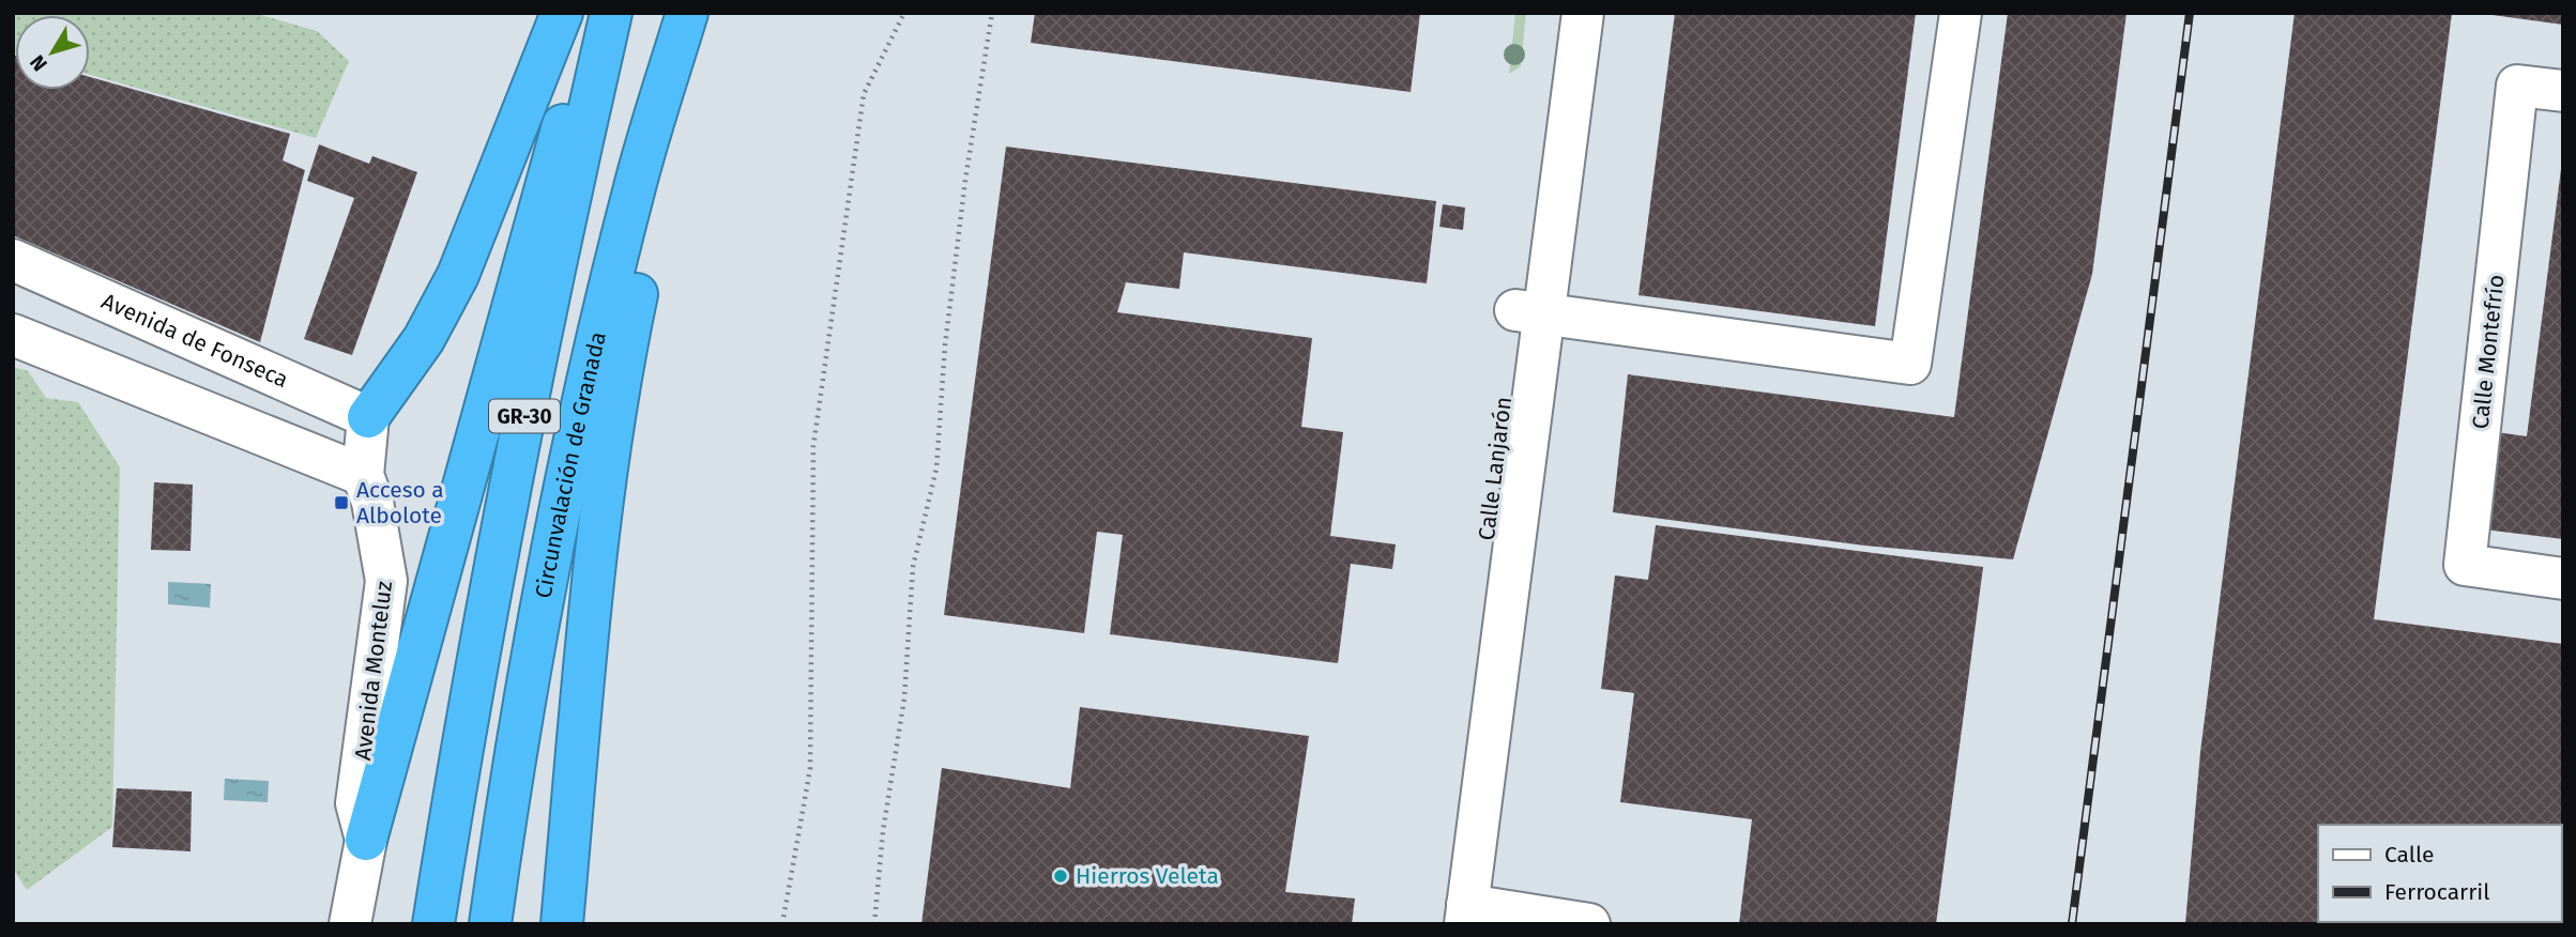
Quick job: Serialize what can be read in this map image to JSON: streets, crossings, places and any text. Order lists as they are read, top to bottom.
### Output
{
  "streets": {
    "highway": ["GR-30", "Circunvalación de Granada"],
    "street": [
      "Avenida de Fonseca",
      "Calle Montefrío",
      "Calle Lanjarón",
      "Avenida Monteluz"
    ]
  },
  "crossings": [
    ["Avenida de Fonseca", "Avenida Monteluz"]
  ],
  "places": {
    "transit": ["Acceso a Albolote"],
    "other": ["Hierros Veleta"]
  },
  "legend": ["Calle", "Ferrocarril"],
  "north": "bottom left"
}
